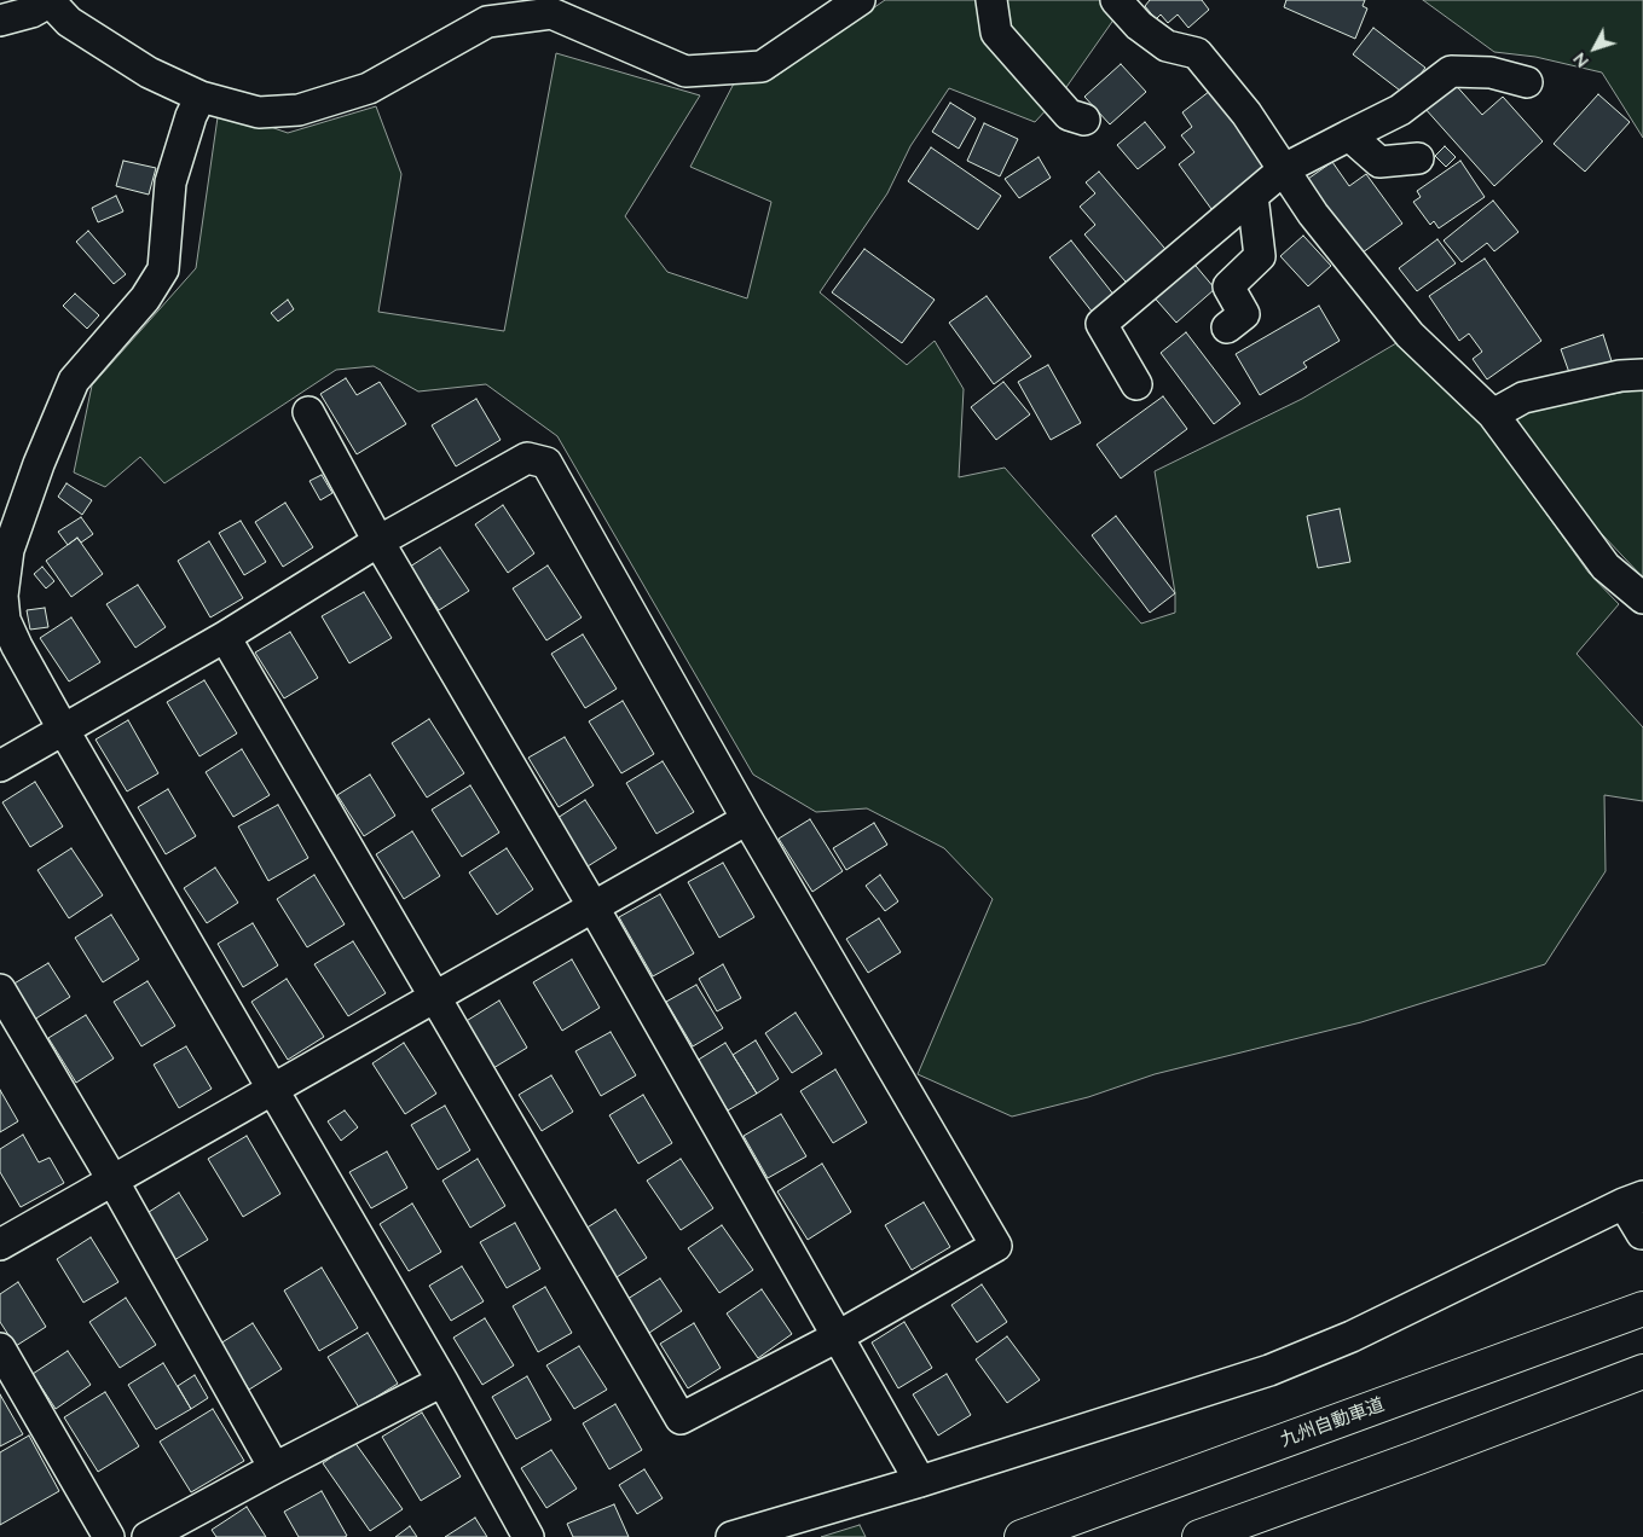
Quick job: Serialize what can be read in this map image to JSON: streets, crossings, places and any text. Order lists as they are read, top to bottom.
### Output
{
  "streets": {
    "highway": ["九州自動車道"]
  },
  "north": "bottom left"
}
